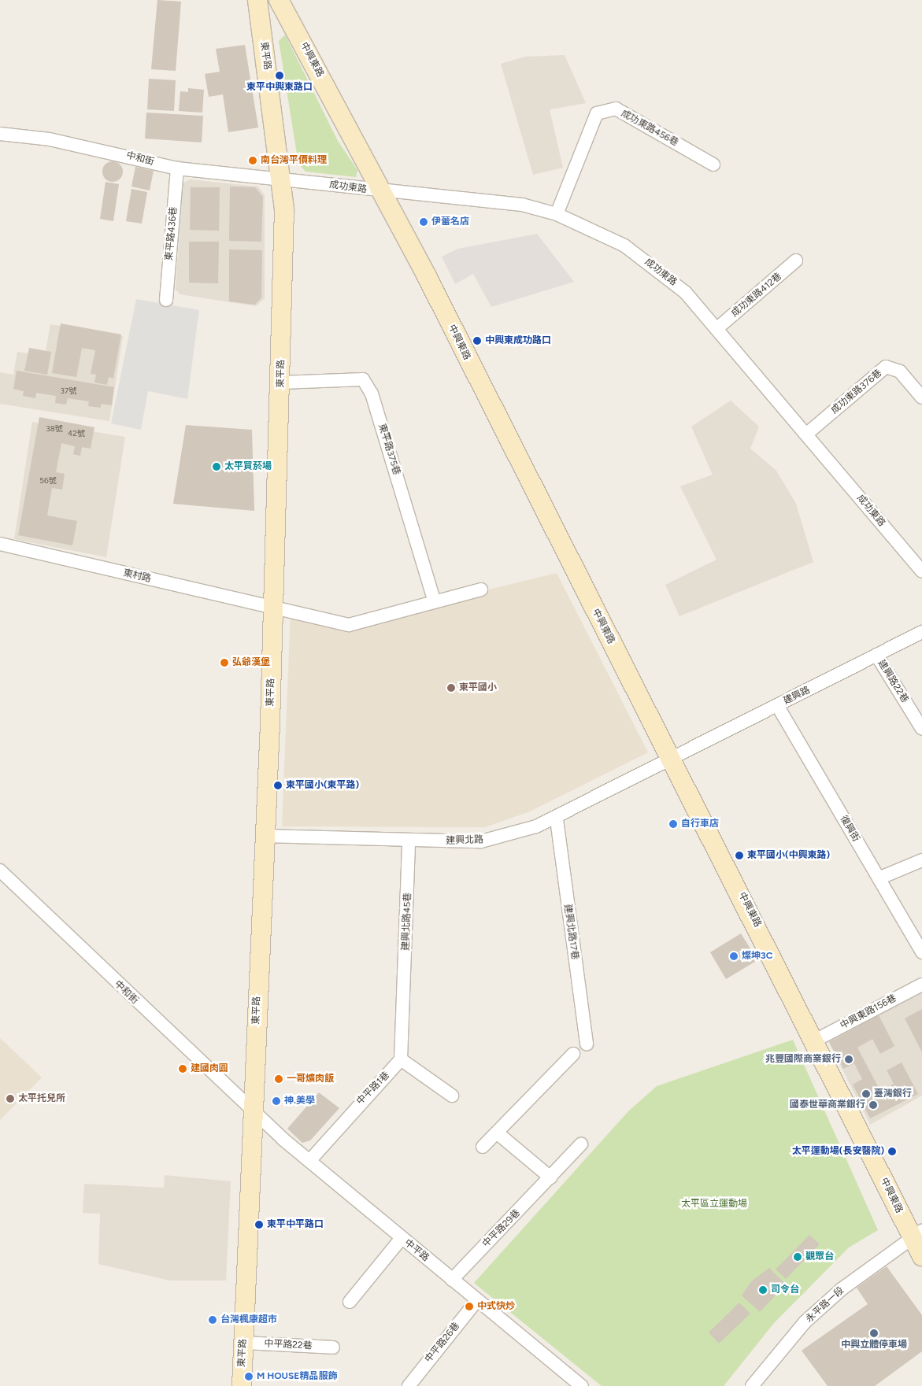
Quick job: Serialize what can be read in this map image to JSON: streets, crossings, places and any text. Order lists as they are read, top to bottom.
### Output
{
  "streets": {
    "main road": ["東平路", "中興東路"],
    "street": [
      "成功東路456巷",
      "中和街",
      "成功東路",
      "東平路436巷",
      "成功東路412巷",
      "成功東路376巷",
      "東平路375巷",
      "東村路",
      "建興路22巷",
      "建興路",
      "復興街",
      "建興北路",
      "建興北路45巷",
      "建興北路17巷",
      "中興東路156巷",
      "中平路1巷",
      "中平路29巷",
      "中平路",
      "永平路一段",
      "中平路26巷",
      "中平路22巷"
    ]
  },
  "crossings": [
    ["東平路", "中和街"],
    ["東平路", "成功東路"],
    ["東平路", "東平路375巷"],
    ["東平路", "東村路"],
    ["東平路", "建興北路"],
    ["東平路", "中平路"],
    ["東平路", "中平路22巷"],
    ["中興東路", "成功東路"],
    ["中興東路", "建興路"],
    ["中興東路", "建興北路"],
    ["中興東路", "中興東路156巷"],
    ["中興東路", "永平路一段"],
    ["成功東路456巷", "成功東路"],
    ["中和街", "成功東路"],
    ["中和街", "東平路436巷"],
    ["中和街", "中平路"],
    ["成功東路", "成功東路412巷"],
    ["成功東路", "成功東路376巷"],
    ["建興路22巷", "建興路"],
    ["建興路", "復興街"],
    ["建興路", "建興北路"],
    ["建興北路", "建興北路45巷"],
    ["建興北路", "建興北路17巷"],
    ["建興北路45巷", "中平路1巷"],
    ["中平路1巷", "中平路"],
    ["中平路29巷", "中平路"],
    ["中平路", "中平路26巷"]
  ],
  "parks": ["太平區立運動場"],
  "places": [
    "東平中興東路口",
    "南台灣平價料理",
    "伊蕾名店",
    "中興東成功路口",
    "太平買菸場",
    "弘爺漢堡",
    "東平國小",
    "東平國小(東平路)",
    "自行車店",
    "東平國小(中興東路)",
    "燦坤3C",
    "兆豐國際商業銀行",
    "建國肉圓",
    "一哥爌肉飯",
    "臺灣銀行",
    "太平托兒所",
    "神.美學",
    "國泰世華商業銀行",
    "太平運動場(長安醫院)",
    "東平中平路口",
    "觀眾台",
    "司令台",
    "中式快炒",
    "台灣楓康超市",
    "中興立體停車場",
    "M HOUSE精品服飾"
  ],
  "house_numbers": [
    "37號",
    "38號",
    "42號",
    "56號"
  ]
}
